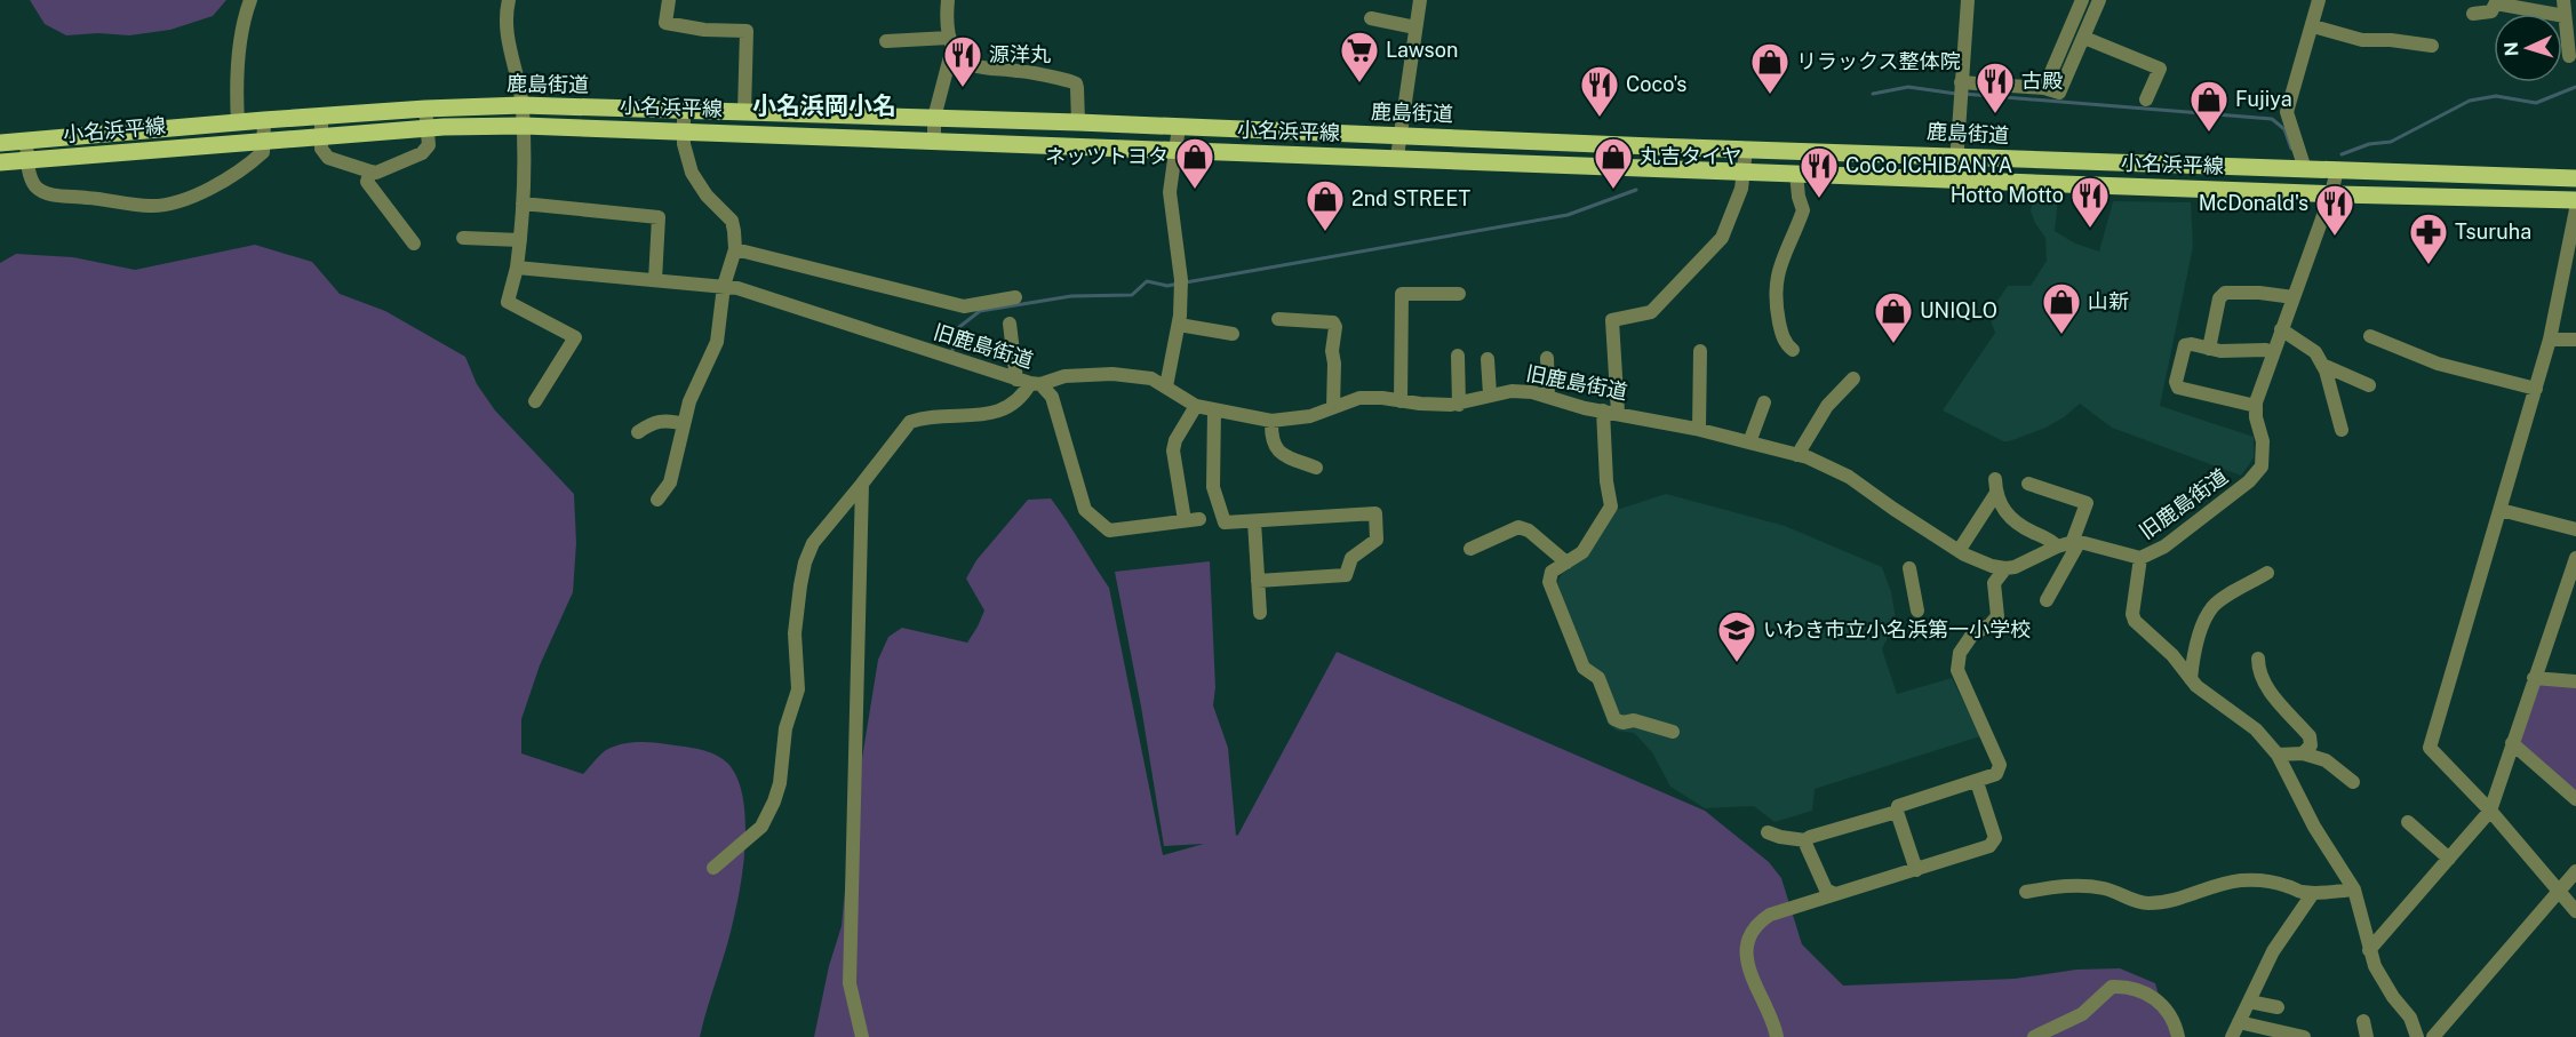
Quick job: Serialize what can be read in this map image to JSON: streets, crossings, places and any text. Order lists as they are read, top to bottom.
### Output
{
  "streets": {
    "main road": ["鹿島街道", "小名浜平線"],
    "street": ["旧鹿島街道"]
  },
  "crossings": [
    ["鹿島街道", "旧鹿島街道"],
    ["小名浜平線", "旧鹿島街道"]
  ],
  "districts": ["小名浜岡小名"],
  "places": {
    "supermarket": ["Lawson"],
    "restaurant": [
      "源洋丸",
      "古殿",
      "Coco's",
      "CoCo ICHIBANYA",
      "Hotto Motto",
      "McDonald's"
    ],
    "shop": [
      "リラックス整体院",
      "Fujiya",
      "ネッツトヨタ",
      "丸吉タイヤ",
      "2nd STREET",
      "山新",
      "UNIQLO"
    ],
    "pharmacy": ["Tsuruha"],
    "school or university": ["いわき市立小名浜第一小学校"]
  },
  "north": "left"
}
